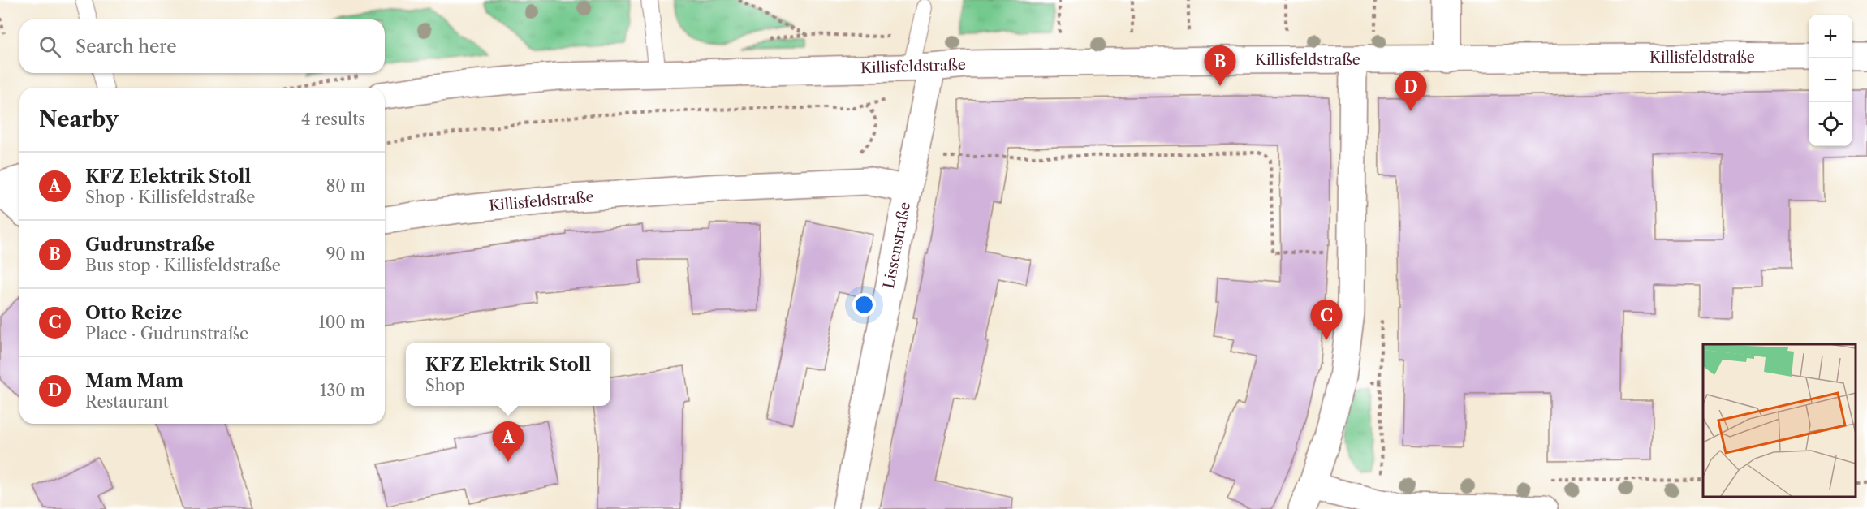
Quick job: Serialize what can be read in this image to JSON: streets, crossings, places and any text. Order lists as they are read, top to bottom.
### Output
{
  "streets": {
    "street": ["Killisfeldstraße", "Lissenstraße"]
  },
  "crossings": [
    ["Killisfeldstraße", "Lissenstraße"]
  ],
  "page": {
    "map_buttons": ["+", "−"],
    "search": "Search here",
    "pins": [
      "B",
      "D",
      "C",
      "A"
    ],
    "heading": ["Nearby", "4 results"],
    "list": [
      {
        "mark": "A",
        "name": "KFZ Elektrik Stoll",
        "note": "Shop · Killisfeldstraße",
        "value": "80 m"
      },
      {
        "mark": "B",
        "name": "Gudrunstraße",
        "note": "Bus stop · Killisfeldstraße",
        "value": "90 m"
      },
      {
        "mark": "C",
        "name": "Otto Reize",
        "note": "Place · Gudrunstraße",
        "value": "100 m"
      },
      {
        "mark": "D",
        "name": "Mam Mam",
        "note": "Restaurant",
        "value": "130 m"
      }
    ],
    "popup": ["KFZ Elektrik Stoll", "Shop"]
  }
}
